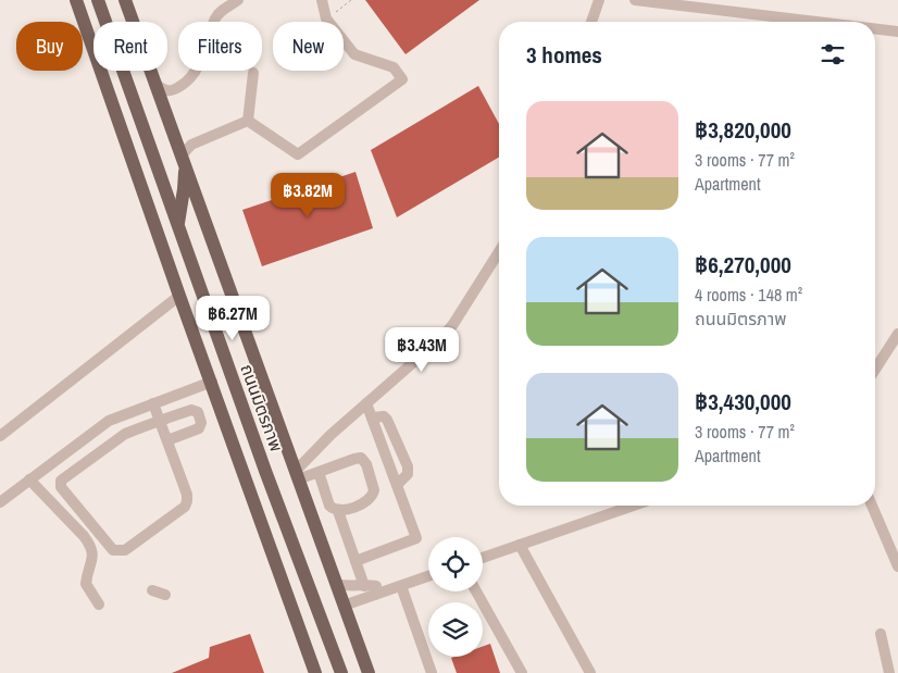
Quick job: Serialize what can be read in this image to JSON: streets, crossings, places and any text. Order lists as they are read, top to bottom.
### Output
{
  "streets": {
    "main road": ["ถนนมิตรภาพ"]
  },
  "page": {
    "chip": [
      "Buy",
      "Rent",
      "Filters",
      "New"
    ],
    "heading": "3 homes",
    "list": [
      {
        "name": "฿3,820,000",
        "note": "3 rooms · 77 m² · Apartment"
      },
      {
        "name": "฿6,270,000",
        "note": "4 rooms · 148 m² · ถนนมิตรภาพ"
      },
      {
        "name": "฿3,430,000",
        "note": "3 rooms · 77 m² · Apartment"
      }
    ],
    "price": ["฿3.82M", "฿6.27M", "฿3.43M"]
  }
}
